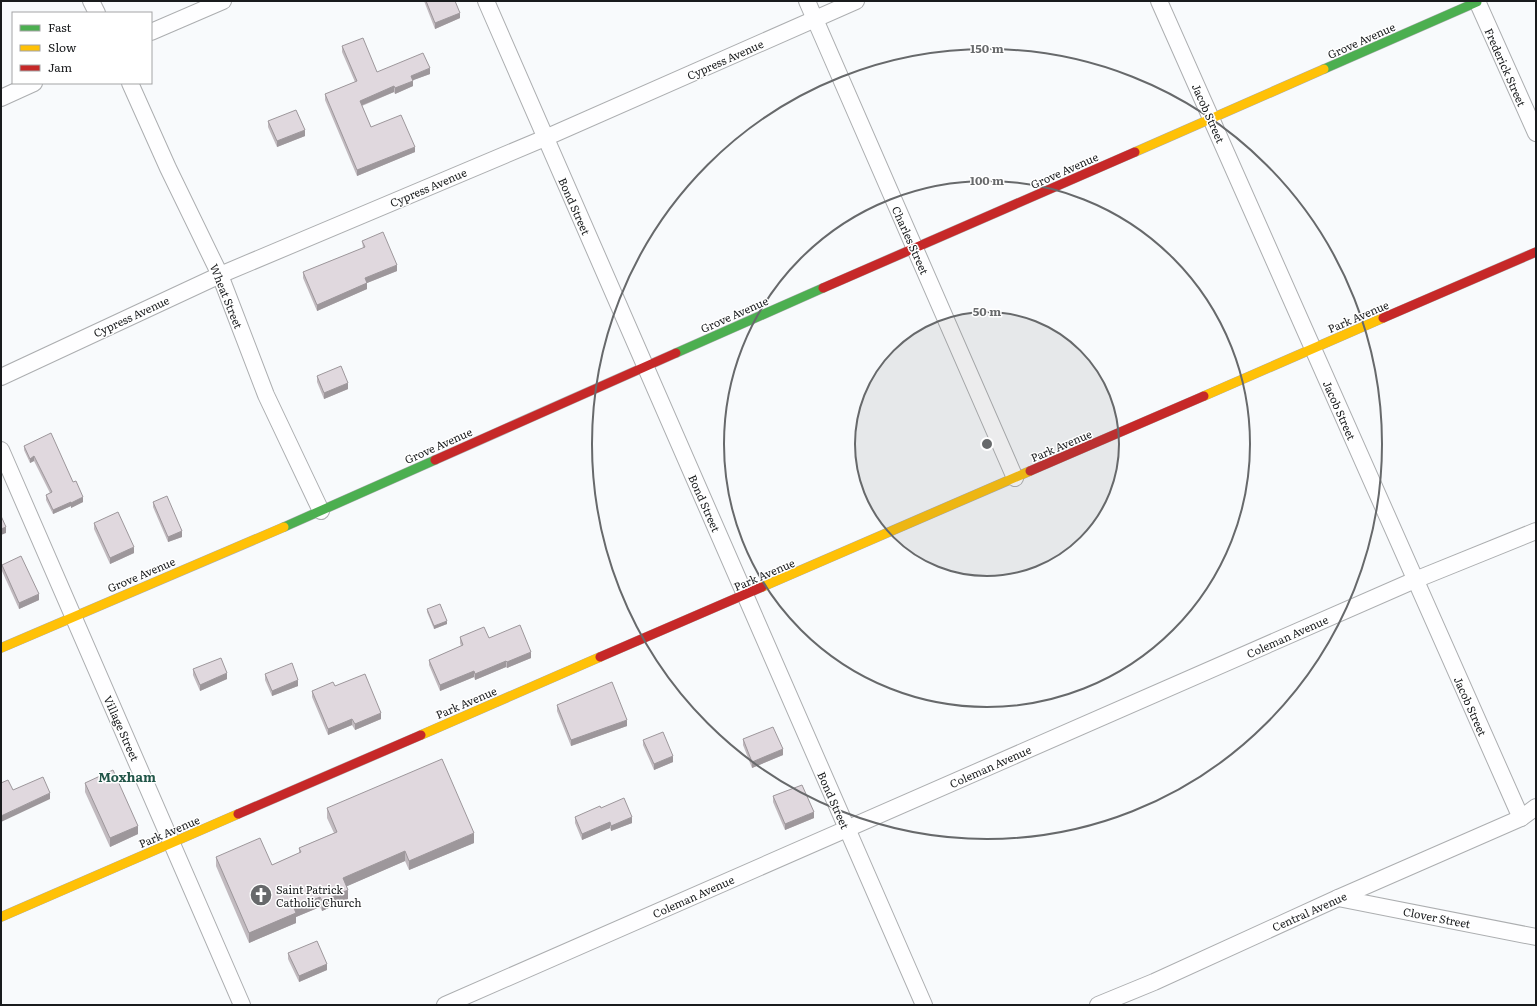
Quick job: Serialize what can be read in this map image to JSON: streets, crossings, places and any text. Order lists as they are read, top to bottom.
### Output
{
  "streets": {
    "street": [
      "Grove Avenue",
      "Cypress Avenue",
      "Frederick Street",
      "Jacob Street",
      "Bond Street",
      "Charles Street",
      "Wheat Street",
      "Park Avenue",
      "Coleman Avenue",
      "Village Street",
      "Central Avenue",
      "Clover Street"
    ]
  },
  "crossings": [
    ["Grove Avenue", "Frederick Street"],
    ["Grove Avenue", "Jacob Street"],
    ["Grove Avenue", "Bond Street"],
    ["Grove Avenue", "Charles Street"],
    ["Grove Avenue", "Wheat Street"],
    ["Grove Avenue", "Village Street"],
    ["Cypress Avenue", "Bond Street"],
    ["Cypress Avenue", "Charles Street"],
    ["Cypress Avenue", "Wheat Street"],
    ["Jacob Street", "Park Avenue"],
    ["Jacob Street", "Coleman Avenue"],
    ["Jacob Street", "Central Avenue"],
    ["Bond Street", "Park Avenue"],
    ["Bond Street", "Coleman Avenue"],
    ["Charles Street", "Park Avenue"],
    ["Park Avenue", "Village Street"],
    ["Central Avenue", "Clover Street"]
  ],
  "districts": ["Moxham"],
  "places": {
    "church": ["Saint Patrick Catholic Church"]
  },
  "legend": ["Fast", "Slow", "Jam"],
  "rings": ["150 m", "100 m", "50 m"]
}
